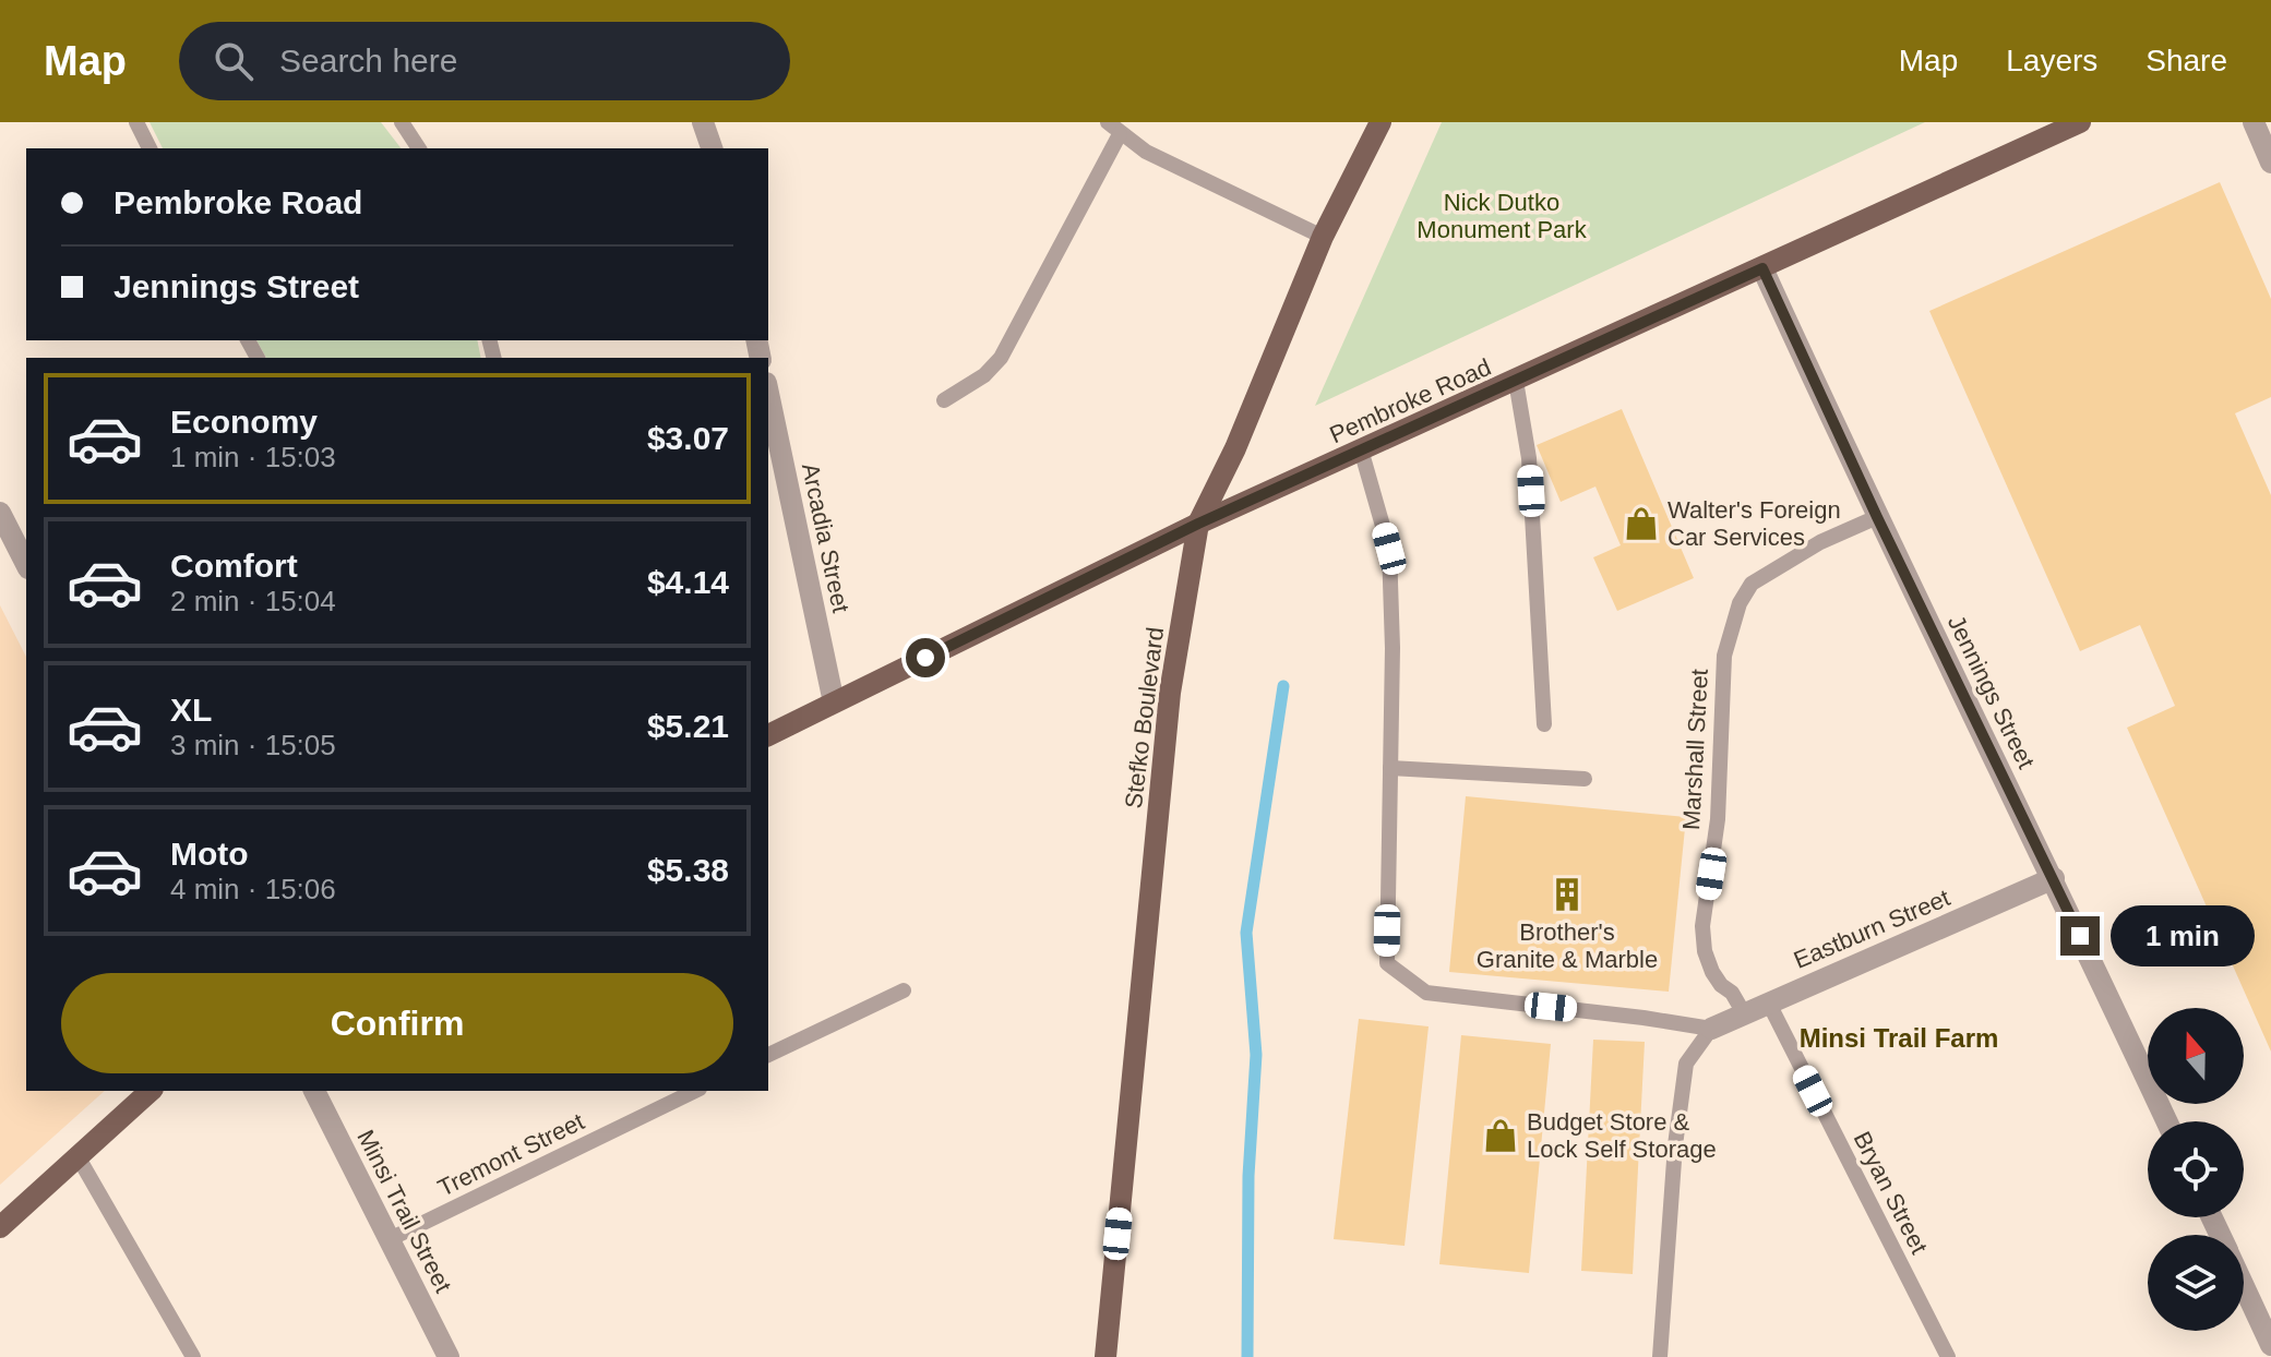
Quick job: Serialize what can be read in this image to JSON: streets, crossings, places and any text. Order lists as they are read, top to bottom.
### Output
{
  "streets": {
    "main road": ["Pembroke Road", "Stefko Boulevard"],
    "street": [
      "Arcadia Street",
      "Jennings Street",
      "Eastburn Street",
      "Minsi Trail Street"
    ],
    "lane": ["Marshall Street", "Tremont Street", "Bryan Street"]
  },
  "crossings": [
    ["Pembroke Road", "Arcadia Street"],
    ["Pembroke Road", "Jennings Street"],
    ["Pembroke Road", "Stefko Boulevard"],
    ["Jennings Street", "Marshall Street"],
    ["Jennings Street", "Eastburn Street"],
    ["Marshall Street", "Eastburn Street"],
    ["Eastburn Street", "Bryan Street"],
    ["Tremont Street", "Minsi Trail Street"]
  ],
  "districts": ["Minsi Trail Farm"],
  "parks": ["Nick Dutko Monument Park"],
  "places": {
    "shop": ["Walter's Foreign Car Services", "Budget Store & Lock Self Storage"],
    "building": ["Brother's Granite & Marble"]
  },
  "north": "top",
  "page": {
    "header": "Map",
    "search": "Search here",
    "nav": ["Map", "Layers", "Share"],
    "banner": ["Pembroke Road", "Jennings Street"],
    "list": [
      {
        "name": "Economy",
        "note": "1 min · 15:03",
        "value": "$3.07"
      },
      {
        "name": "Comfort",
        "note": "2 min · 15:04",
        "value": "$4.14"
      },
      {
        "name": "XL",
        "note": "3 min · 15:05",
        "value": "$5.21"
      },
      {
        "name": "Moto",
        "note": "4 min · 15:06",
        "value": "$5.38"
      }
    ],
    "bubble": "1 min",
    "buttons": "Confirm"
  }
}
